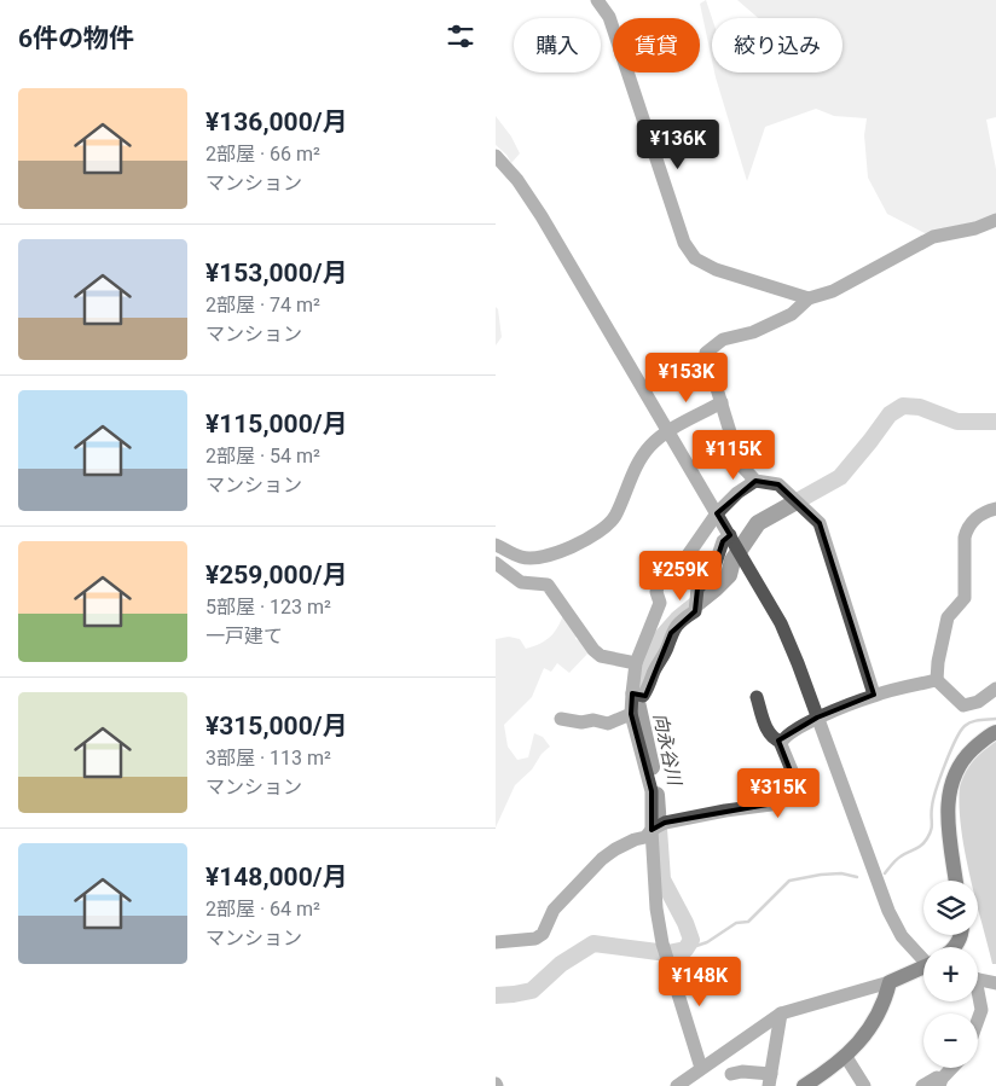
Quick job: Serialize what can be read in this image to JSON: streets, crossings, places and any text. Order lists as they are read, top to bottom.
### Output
{
  "water": ["向永谷川"],
  "page": {
    "heading": "6件の物件",
    "chip": ["購入", "賃貸", "絞り込み"],
    "list": [
      {
        "name": "¥136,000/月",
        "note": "2部屋 · 66 m² · マンション"
      },
      {
        "name": "¥153,000/月",
        "note": "2部屋 · 74 m² · マンション"
      },
      {
        "name": "¥115,000/月",
        "note": "2部屋 · 54 m² · マンション"
      },
      {
        "name": "¥259,000/月",
        "note": "5部屋 · 123 m² · 一戸建て"
      },
      {
        "name": "¥315,000/月",
        "note": "3部屋 · 113 m² · マンション"
      },
      {
        "name": "¥148,000/月",
        "note": "2部屋 · 64 m² · マンション"
      }
    ],
    "price": [
      "¥136K",
      "¥153K",
      "¥115K",
      "¥259K",
      "¥315K",
      "¥148K"
    ],
    "map_buttons": ["+", "−"]
  }
}
